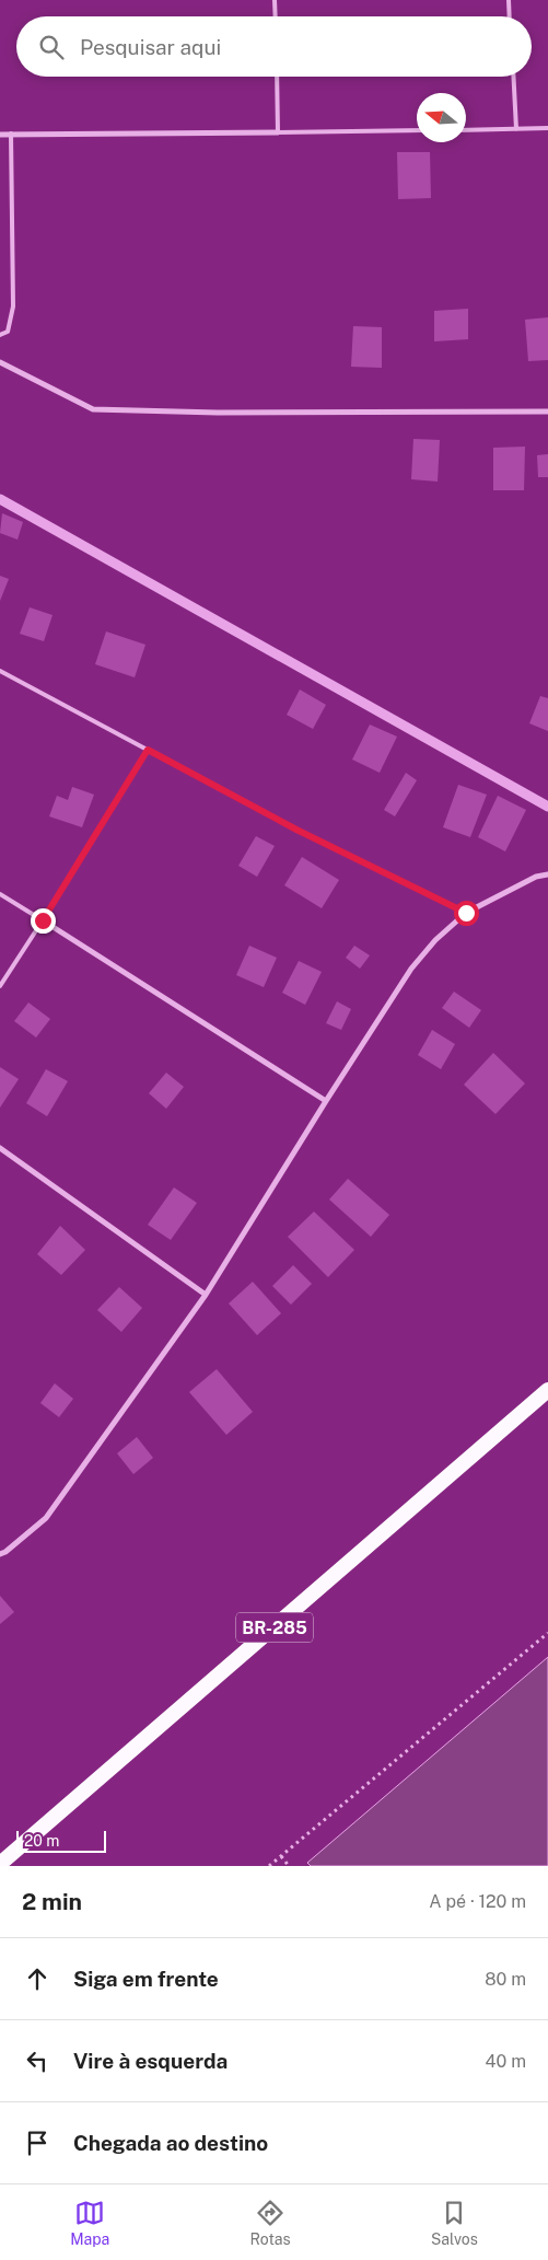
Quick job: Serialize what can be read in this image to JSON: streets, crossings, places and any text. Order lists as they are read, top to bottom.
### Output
{
  "streets": {
    "highway": ["BR-285"]
  },
  "scale_bar": "20 m",
  "north": "left",
  "page": {
    "search": "Pesquisar aqui",
    "scale": "20 m",
    "heading": ["2 min", "A pé · 120 m"],
    "list": [
      ["Siga em frente", "80 m"],
      ["Vire à esquerda", "40 m"],
      "Chegada ao destino"
    ],
    "nav": ["Mapa", "Rotas", "Salvos"]
  }
}
